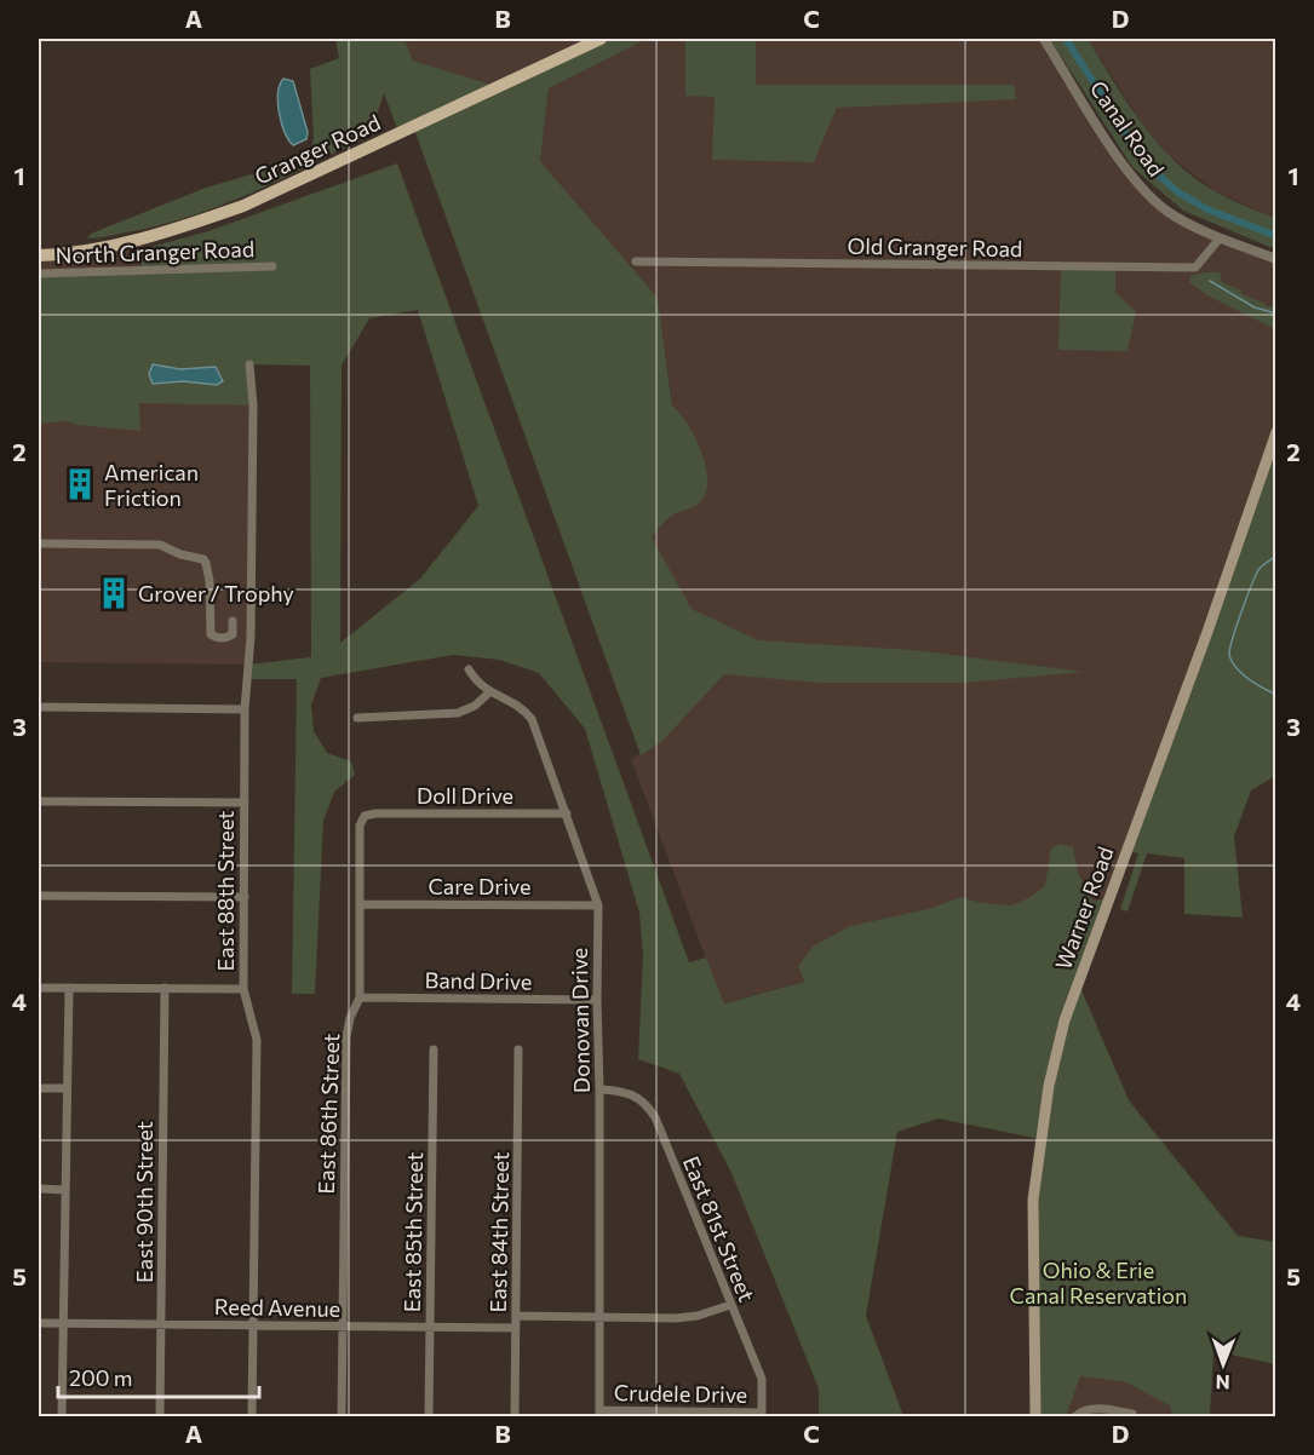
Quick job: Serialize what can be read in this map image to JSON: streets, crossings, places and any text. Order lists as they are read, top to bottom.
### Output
{
  "streets": {
    "main road": ["Granger Road", "Warner Road"],
    "street": [
      "Canal Road",
      "Old Granger Road",
      "North Granger Road",
      "Doll Drive",
      "Care Drive",
      "East 88th Street",
      "Band Drive",
      "Donovan Drive",
      "East 86th Street",
      "East 90th Street",
      "East 81st Street",
      "East 85th Street",
      "East 84th Street",
      "Reed Avenue",
      "Crudele Drive"
    ]
  },
  "crossings": [
    ["Canal Road", "Old Granger Road"],
    ["Doll Drive", "Donovan Drive"],
    ["Doll Drive", "East 86th Street"],
    ["Care Drive", "Donovan Drive"],
    ["Care Drive", "East 86th Street"],
    ["East 88th Street", "Reed Avenue"],
    ["Band Drive", "Donovan Drive"],
    ["Band Drive", "East 86th Street"],
    ["Donovan Drive", "East 81st Street"],
    ["Donovan Drive", "Crudele Drive"],
    ["East 86th Street", "Reed Avenue"],
    ["East 90th Street", "Reed Avenue"],
    ["East 81st Street", "Crudele Drive"],
    ["East 85th Street", "Reed Avenue"],
    ["East 84th Street", "Reed Avenue"]
  ],
  "parks": ["Ohio & Erie Canal Reservation"],
  "places": {
    "building": ["American Friction", "Grover / Trophy"]
  },
  "scale_bar": "200 m",
  "north": "bottom",
  "grid": {
    "columns": [
      "A",
      "B",
      "C",
      "D"
    ],
    "rows": [
      "1",
      "2",
      "3",
      "4",
      "5"
    ]
  }
}
